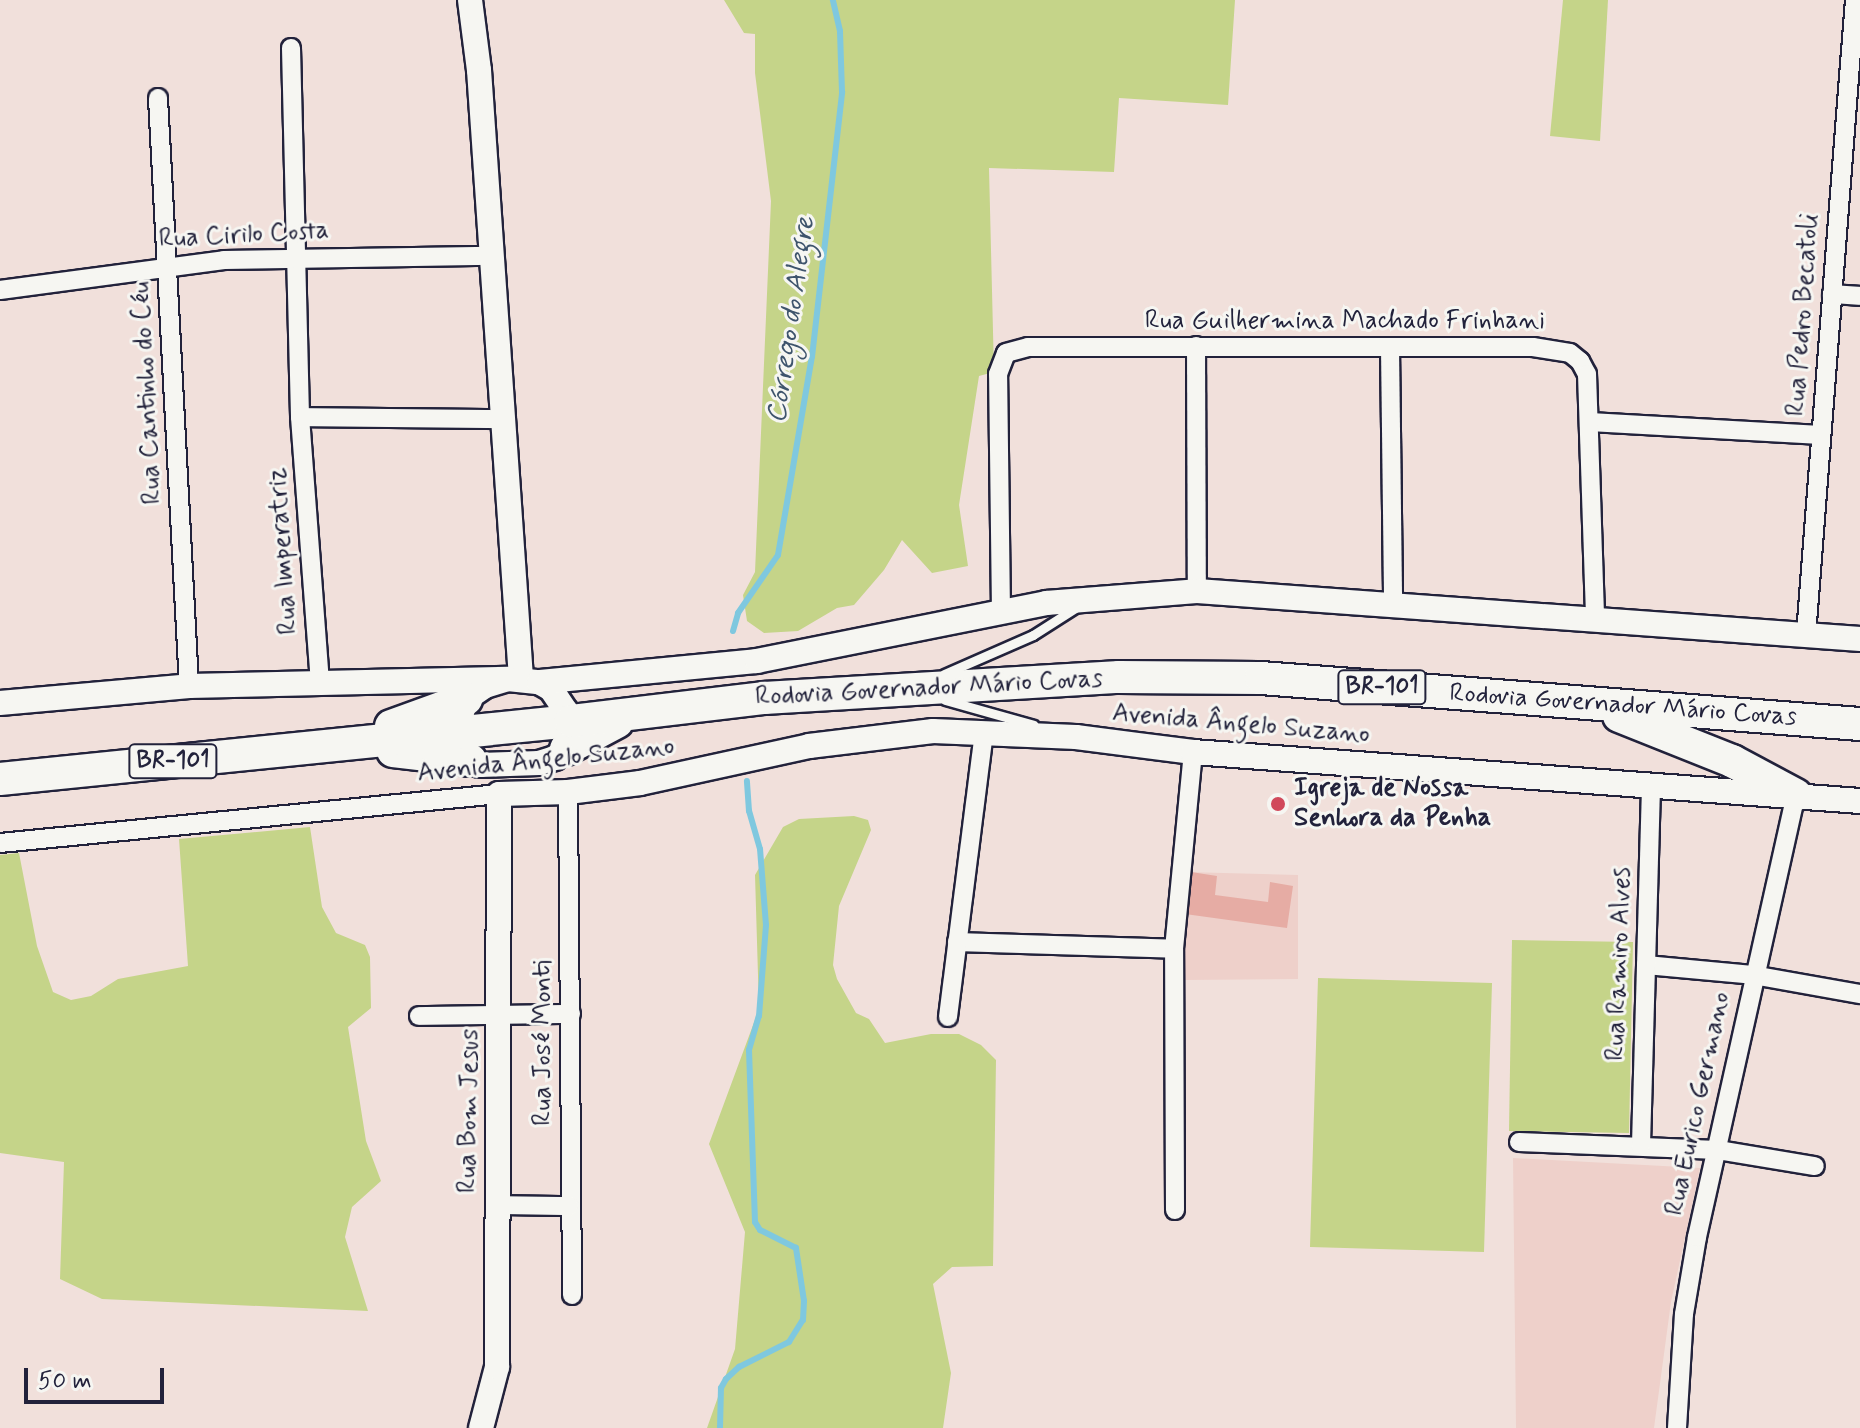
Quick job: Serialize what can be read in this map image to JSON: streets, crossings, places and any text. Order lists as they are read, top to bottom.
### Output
{
  "streets": {
    "highway": ["BR-101", "Rodovia Governador Mário Covas"],
    "main road": ["Avenida Ângelo Suzano", "Rua Bom Jesus"],
    "street": [
      "Rua Cirilo Costa",
      "Rua Pedro Becatoli",
      "Rua Guilhermina Machado Frinhani",
      "Rua Cantinho do Céu",
      "Rua Imperatriz",
      "Rua Ramiro Alves",
      "Rua José Monti",
      "Rua Eurico Germano"
    ]
  },
  "crossings": [
    ["Rua Cirilo Costa", "Rua Cantinho do Céu"],
    ["Rua Cirilo Costa", "Rua Imperatriz"],
    ["Avenida Ângelo Suzano", "Rua Ramiro Alves"],
    ["Avenida Ângelo Suzano", "Rua José Monti"],
    ["Avenida Ângelo Suzano", "Rua Eurico Germano"],
    ["Avenida Ângelo Suzano", "Rua Bom Jesus"]
  ],
  "water": ["Córrego do Alegre"],
  "places": ["Igreja de Nossa Senhora da Penha"],
  "scale_bar": "50 m"
}
